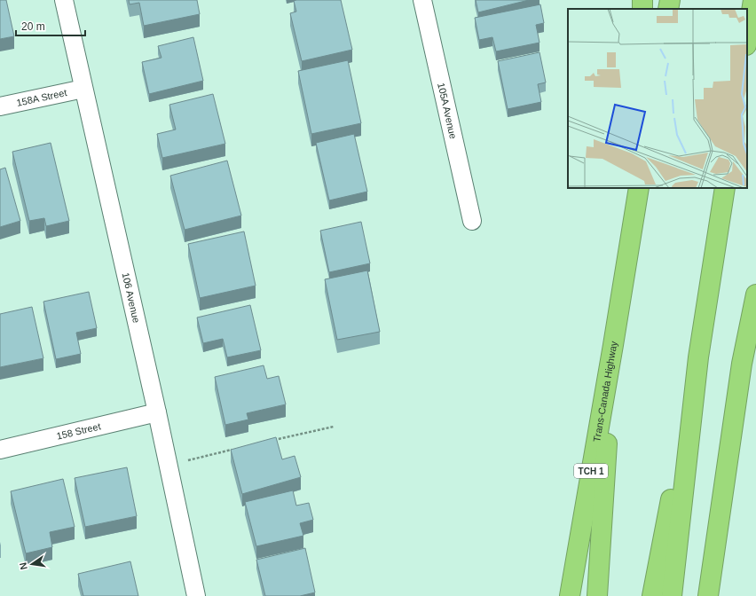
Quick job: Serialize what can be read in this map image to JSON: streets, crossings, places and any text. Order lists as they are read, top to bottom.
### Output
{
  "streets": {
    "highway": ["Trans-Canada Highway", "TCH 1"],
    "street": [
      "158A Street",
      "105A Avenue",
      "106 Avenue",
      "158 Street"
    ]
  },
  "crossings": [
    ["158A Street", "106 Avenue"],
    ["106 Avenue", "158 Street"]
  ],
  "scale_bar": "20 m",
  "north": "left"
}
